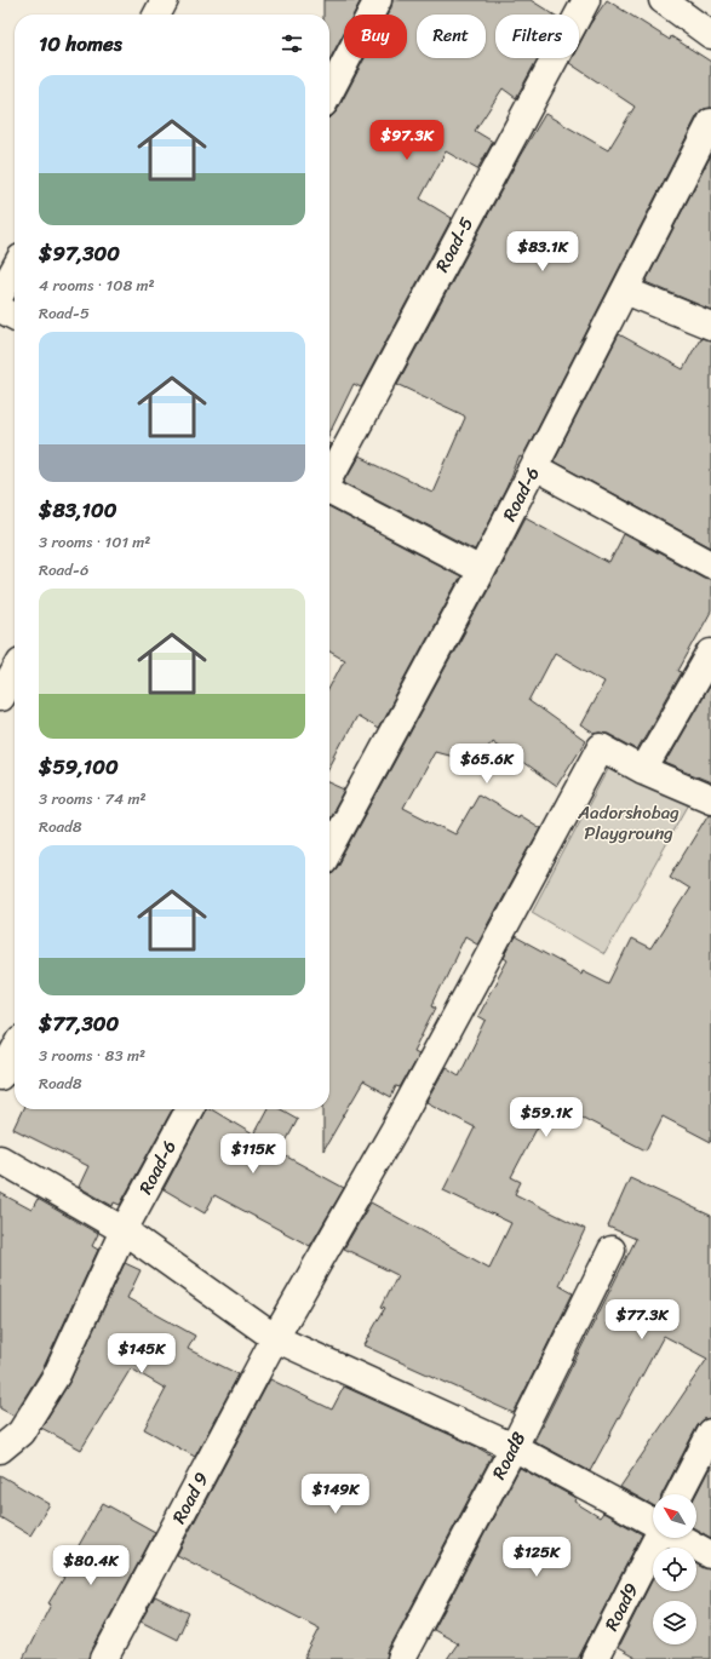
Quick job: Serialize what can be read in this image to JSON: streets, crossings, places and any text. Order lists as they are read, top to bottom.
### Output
{
  "streets": {
    "street": [
      "Road-5",
      "Road-6",
      "Road8",
      "Road 9",
      "Road9"
    ]
  },
  "parks": ["Aadorshobag Playgroung"],
  "north": "top left",
  "page": {
    "chip": ["Buy", "Rent", "Filters"],
    "heading": "10 homes",
    "list": [
      {
        "name": "$97,300",
        "note": "4 rooms · 108 m² · Road-5"
      },
      {
        "name": "$83,100",
        "note": "3 rooms · 101 m² · Road-6"
      },
      {
        "name": "$59,100",
        "note": "3 rooms · 74 m² · Road8"
      },
      {
        "name": "$77,300",
        "note": "3 rooms · 83 m² · Road8"
      }
    ],
    "price": [
      "$97.3K",
      "$83.1K",
      "$65.6K",
      "$59.1K",
      "$115K",
      "$77.3K",
      "$145K",
      "$149K",
      "$125K",
      "$80.4K"
    ]
  }
}
